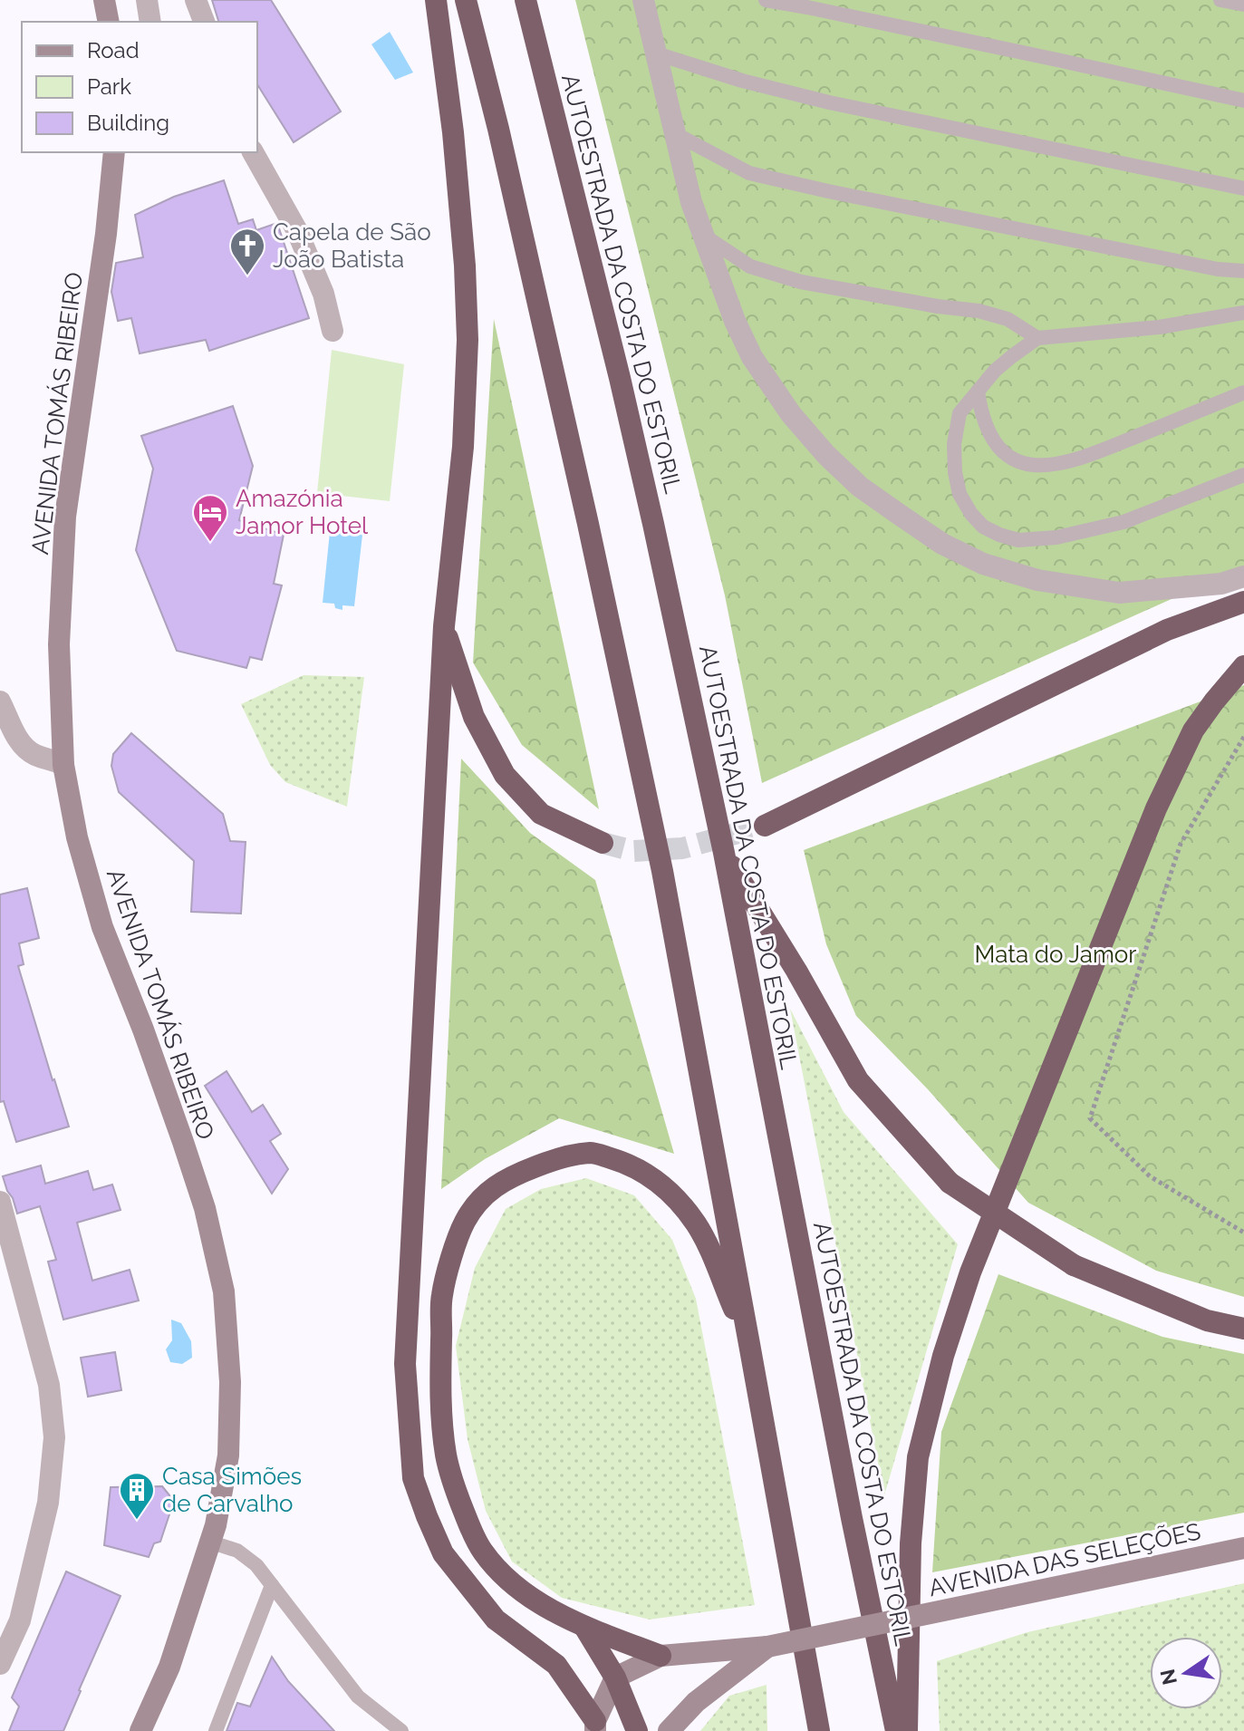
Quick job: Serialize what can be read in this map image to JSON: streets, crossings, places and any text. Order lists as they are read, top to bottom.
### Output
{
  "streets": {
    "highway": ["AUTOESTRADA DA COSTA DO ESTORIL"],
    "street": ["AVENIDA TOMÁS RIBEIRO", "AVENIDA DAS SELEÇÕES"]
  },
  "parks": ["Mata do Jamor"],
  "places": {
    "church": ["Capela de São João Batista"],
    "hotel": ["Amazónia Jamor Hotel"],
    "building": ["Casa Simões de Carvalho"]
  },
  "legend": ["Road", "Park", "Building"],
  "north": "left"
}
